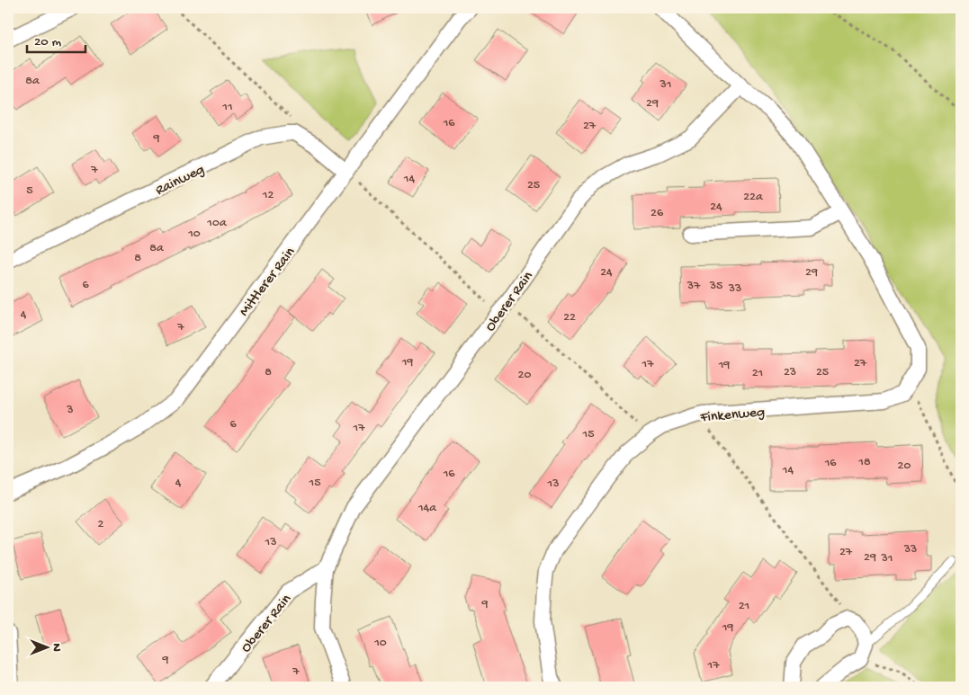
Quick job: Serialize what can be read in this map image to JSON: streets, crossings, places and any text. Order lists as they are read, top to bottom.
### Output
{
  "streets": {
    "street": [
      "Rainweg",
      "Mittlerer Rain",
      "Oberer Rain",
      "Finkenweg"
    ]
  },
  "crossings": [
    ["Rainweg", "Mittlerer Rain"],
    ["Oberer Rain", "Finkenweg"]
  ],
  "house_numbers": [
    "8a",
    "31",
    "29",
    "11",
    "16",
    "27",
    "9",
    "7",
    "14",
    "25",
    "5",
    "12",
    "22a",
    "24",
    "26",
    "10a",
    "10",
    "8a",
    "8",
    "24",
    "29",
    "6",
    "37",
    "35",
    "33",
    "4",
    "22",
    "7",
    "19",
    "27",
    "17",
    "19",
    "8",
    "23",
    "25",
    "21",
    "20",
    "3",
    "6",
    "17",
    "15",
    "18",
    "16",
    "20",
    "14",
    "16",
    "4",
    "15",
    "13",
    "14a",
    "2",
    "13",
    "33",
    "27",
    "29",
    "31",
    "9",
    "21",
    "19",
    "10",
    "9",
    "17",
    "7"
  ],
  "scale_bar": "20 m",
  "north": "right"
}
